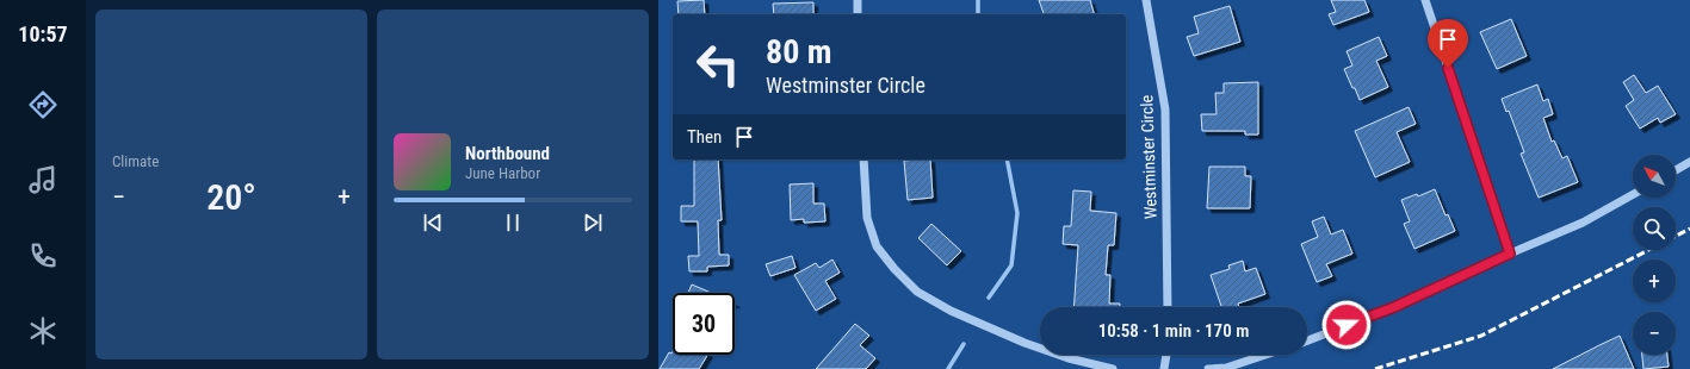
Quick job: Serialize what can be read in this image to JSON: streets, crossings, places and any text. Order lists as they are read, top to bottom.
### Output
{
  "streets": {
    "street": ["Westminster Circle"]
  },
  "north": "top left",
  "page": {
    "tabs": "10:57",
    "tile": "Climate",
    "turn": ["80 m", "Westminster Circle"],
    "then": "Then",
    "song": ["Northbound", "June Harbor"],
    "map_buttons": ["+", "−"],
    "heat": ["−", "20°", "+"],
    "limit": "30",
    "trip": "10:58 · 1 min · 170 m"
  }
}
